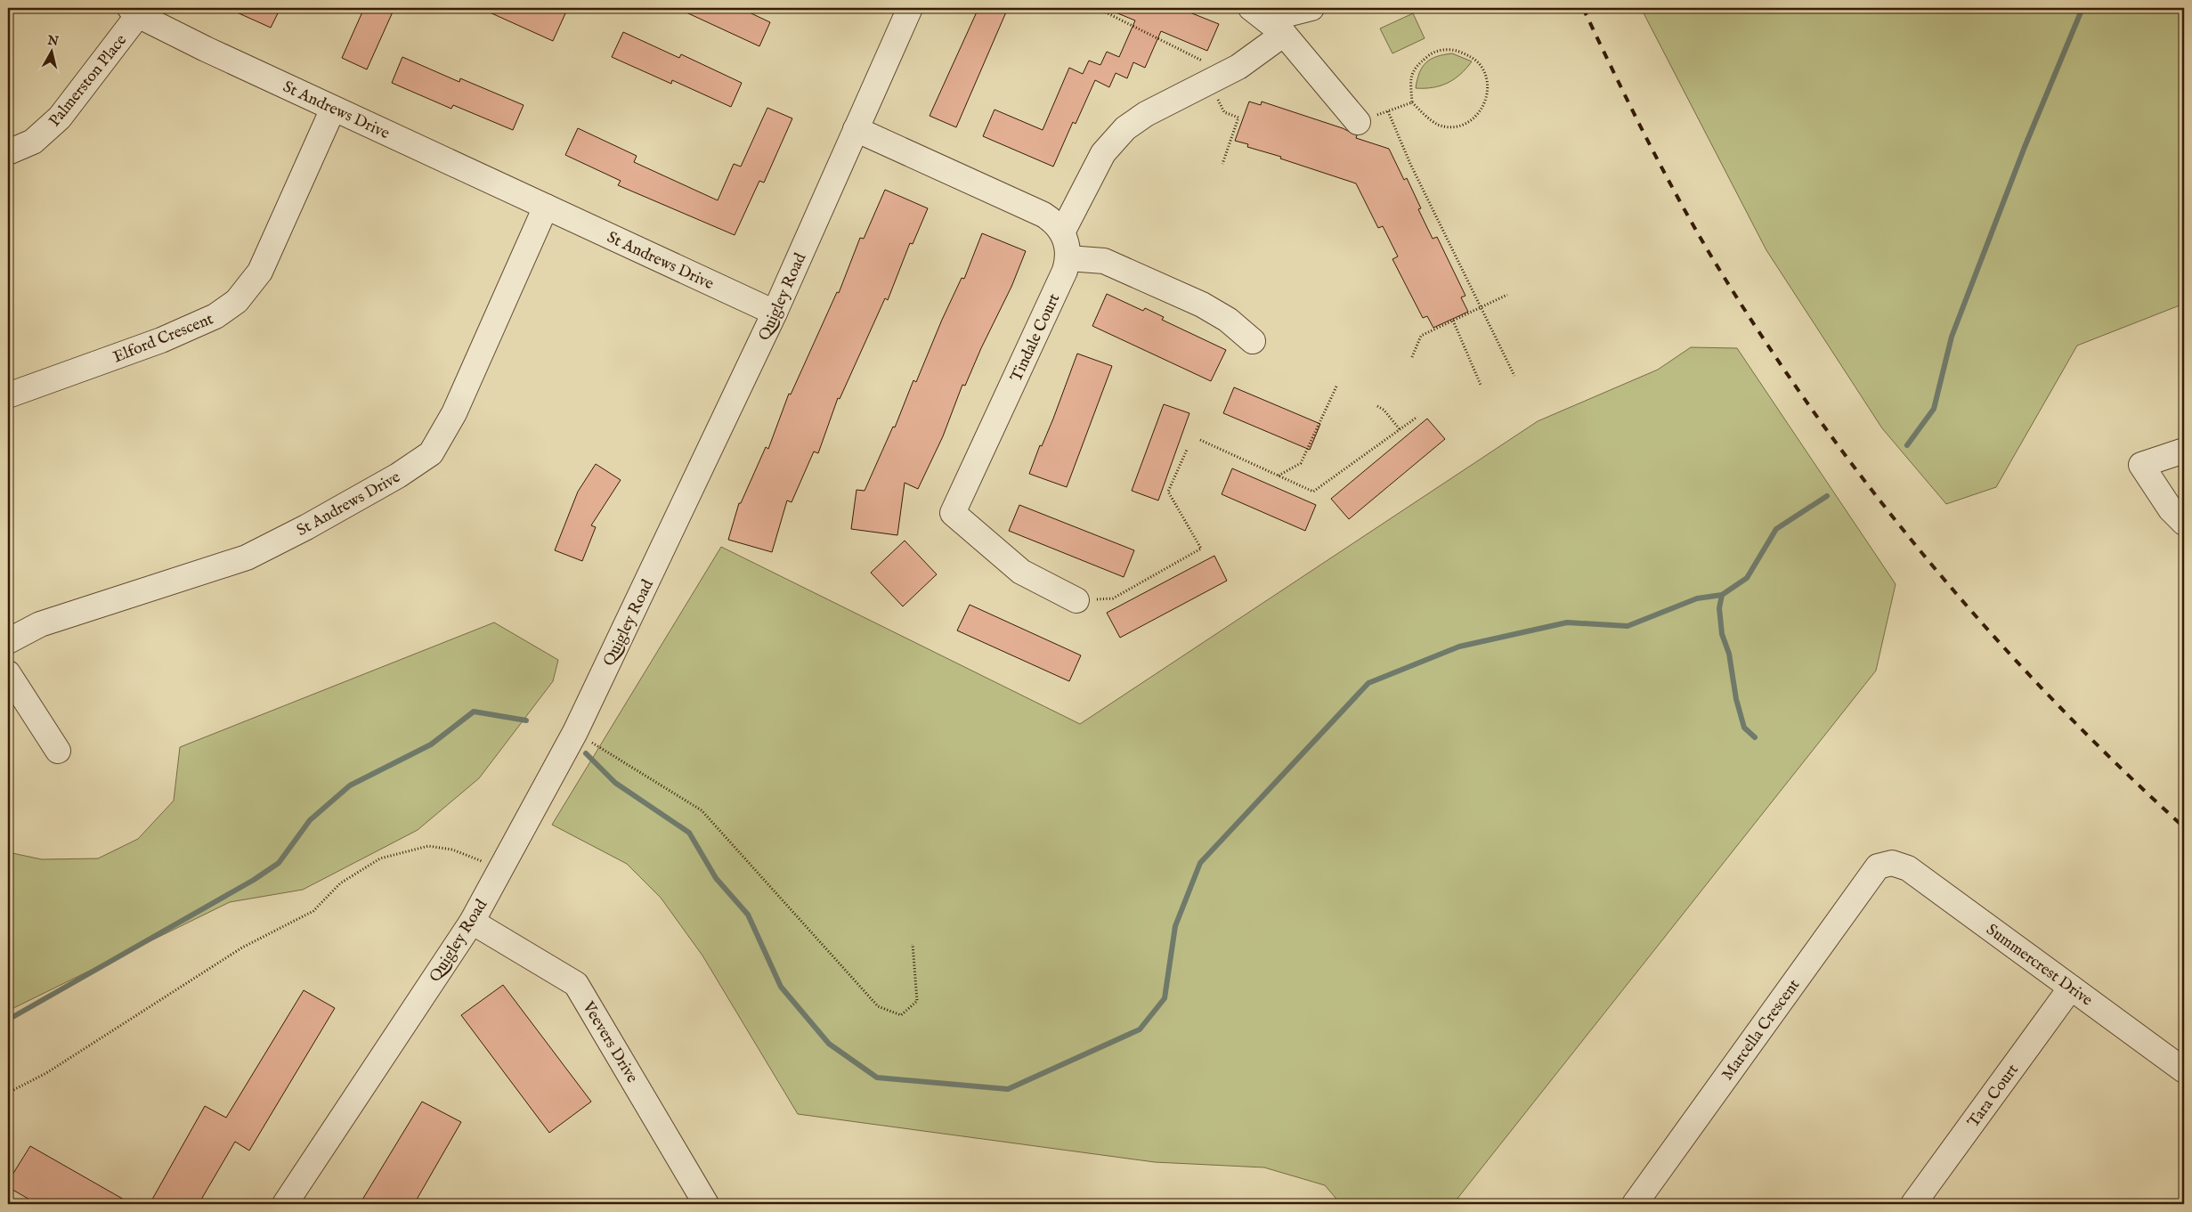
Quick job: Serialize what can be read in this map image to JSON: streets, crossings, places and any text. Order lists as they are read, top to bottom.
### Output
{
  "streets": {
    "street": [
      "Palmerston Place",
      "St Andrews Drive",
      "Quigley Road",
      "Elford Crescent",
      "Tindale Court",
      "Summercrest Drive",
      "Marcella Crescent",
      "Veevers Drive",
      "Tara Court"
    ]
  },
  "crossings": [
    ["Palmerston Place", "St Andrews Drive"],
    ["St Andrews Drive", "Quigley Road"],
    ["St Andrews Drive", "Elford Crescent"],
    ["Quigley Road", "Veevers Drive"],
    ["Summercrest Drive", "Marcella Crescent"],
    ["Summercrest Drive", "Tara Court"]
  ],
  "north": "top"
}
